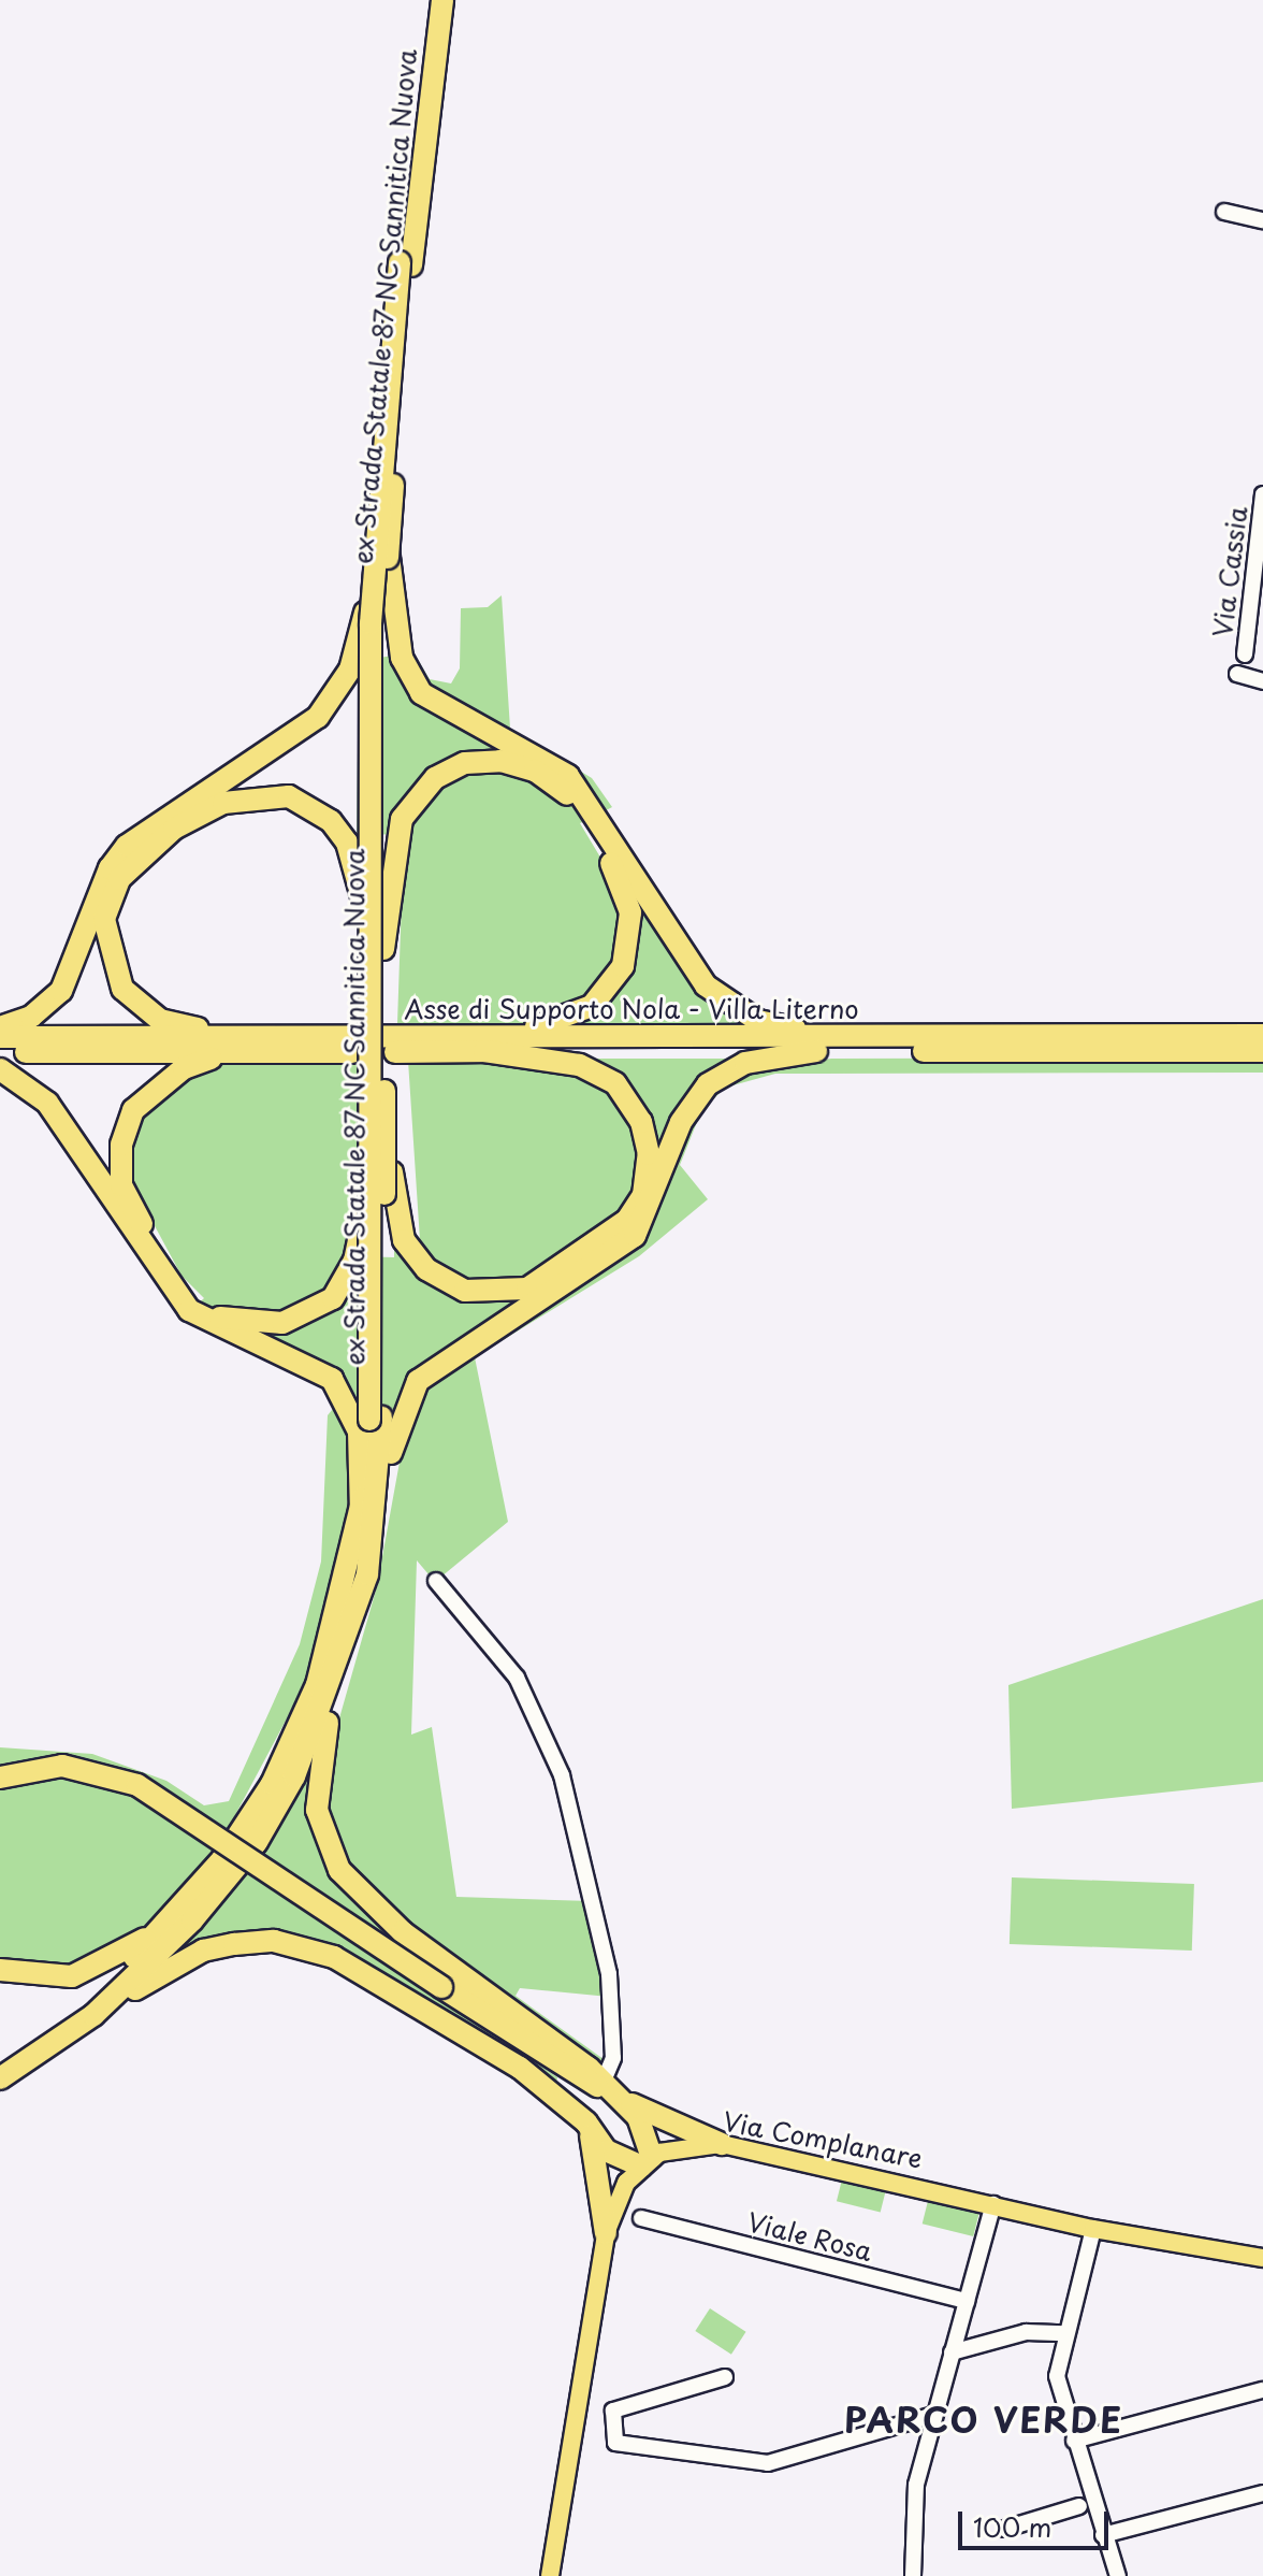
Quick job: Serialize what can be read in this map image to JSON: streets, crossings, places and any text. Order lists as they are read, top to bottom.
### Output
{
  "streets": {
    "highway": ["ex Strada Statale 87 NC Sannitica Nuova", "Asse di Supporto Nola - Villa Literno"],
    "main road": ["Via Complanare"],
    "street": ["Via Cassia", "Viale Rosa"]
  },
  "districts": ["PARCO VERDE"],
  "scale_bar": "100 m"
}
